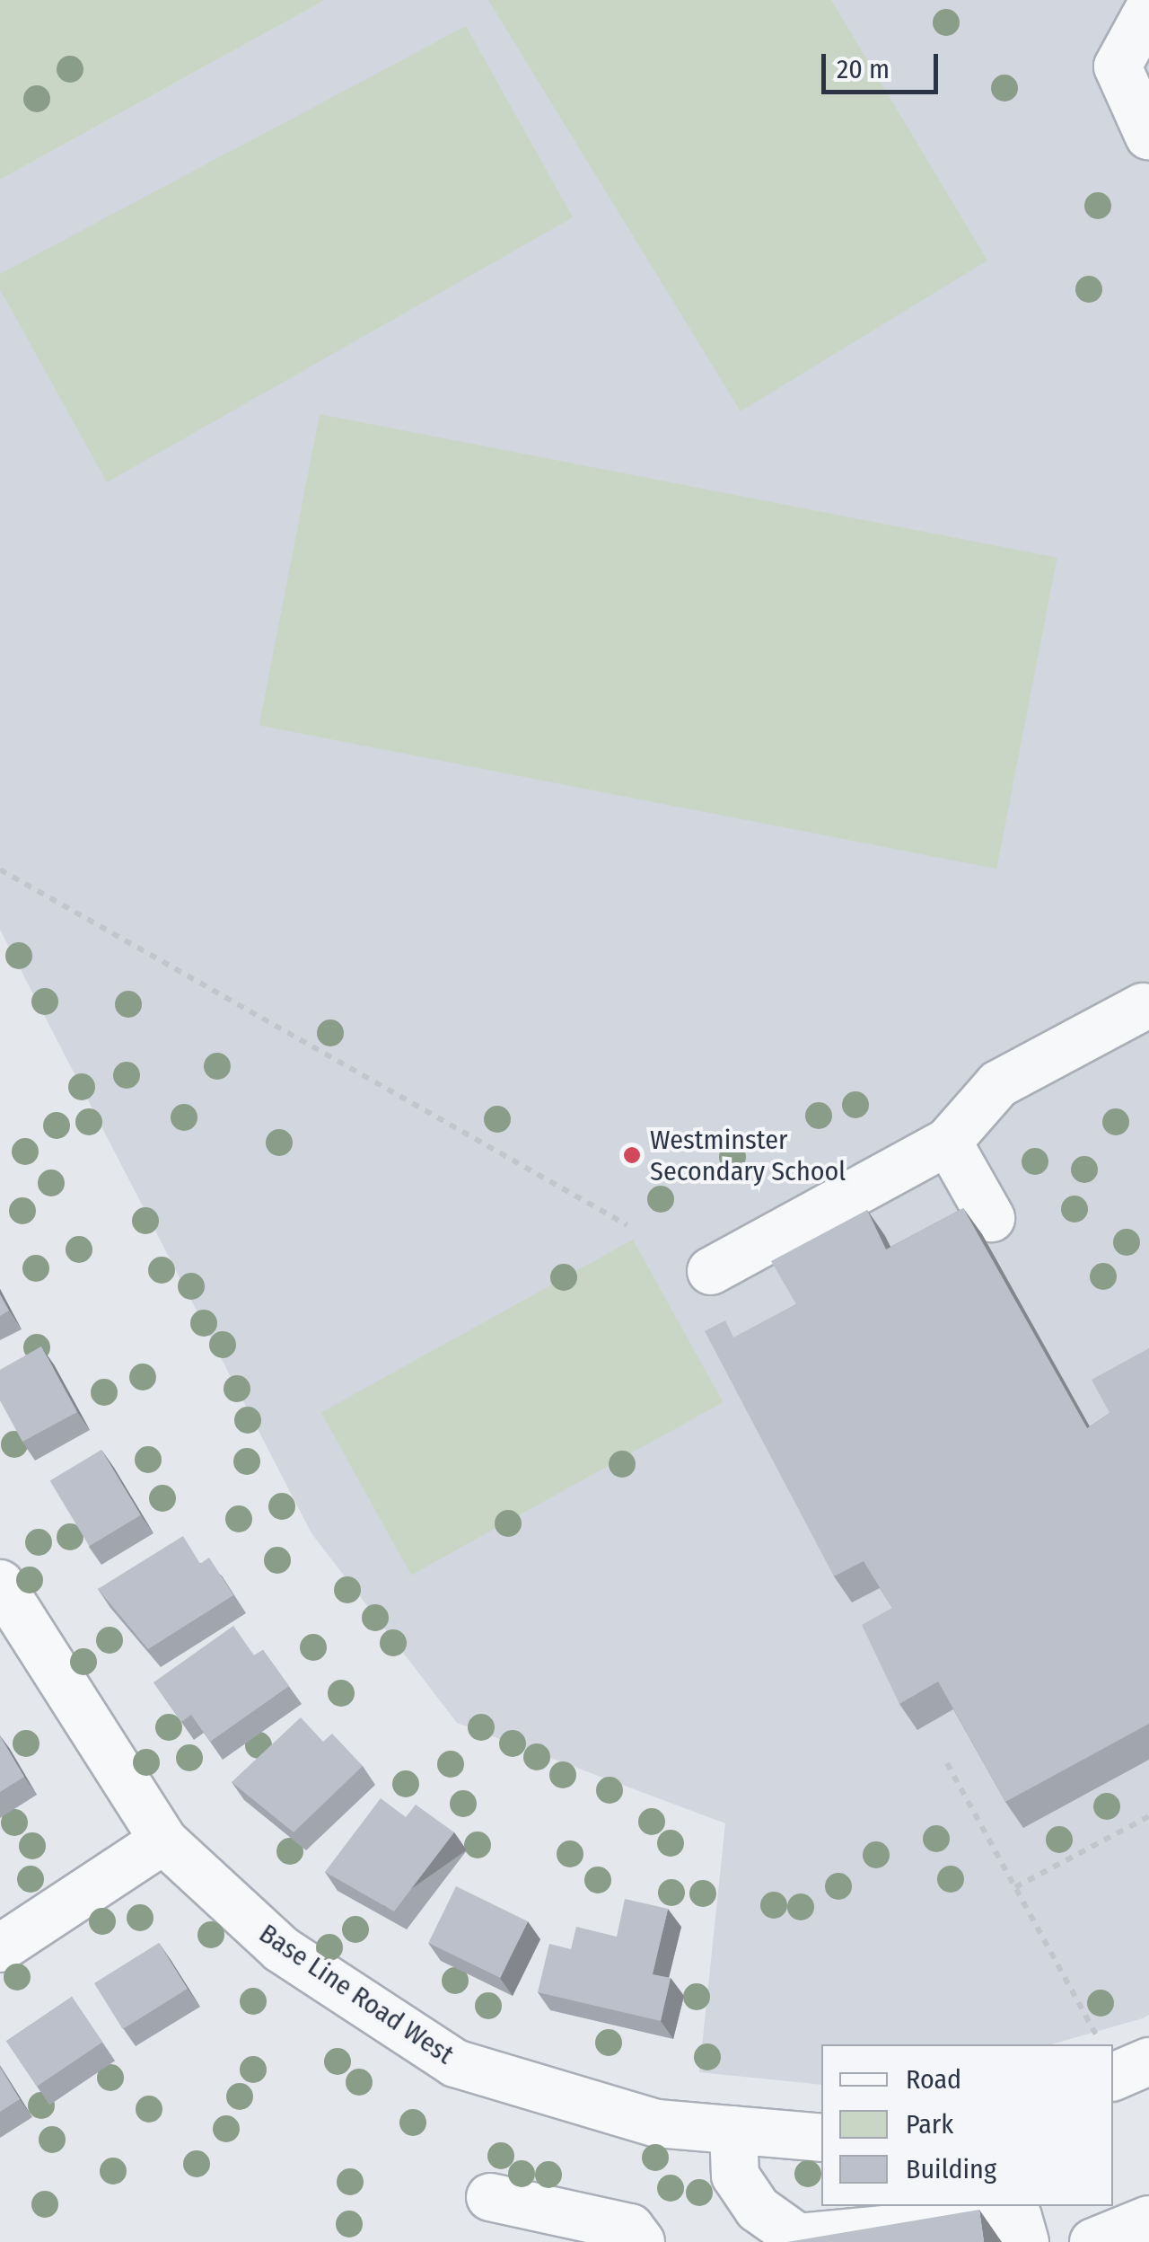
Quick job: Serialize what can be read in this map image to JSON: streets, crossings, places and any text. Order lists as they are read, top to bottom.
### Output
{
  "streets": {
    "street": ["Base Line Road West"]
  },
  "places": ["Westminster Secondary School"],
  "legend": ["Road", "Park", "Building"],
  "scale_bar": "20 m"
}
